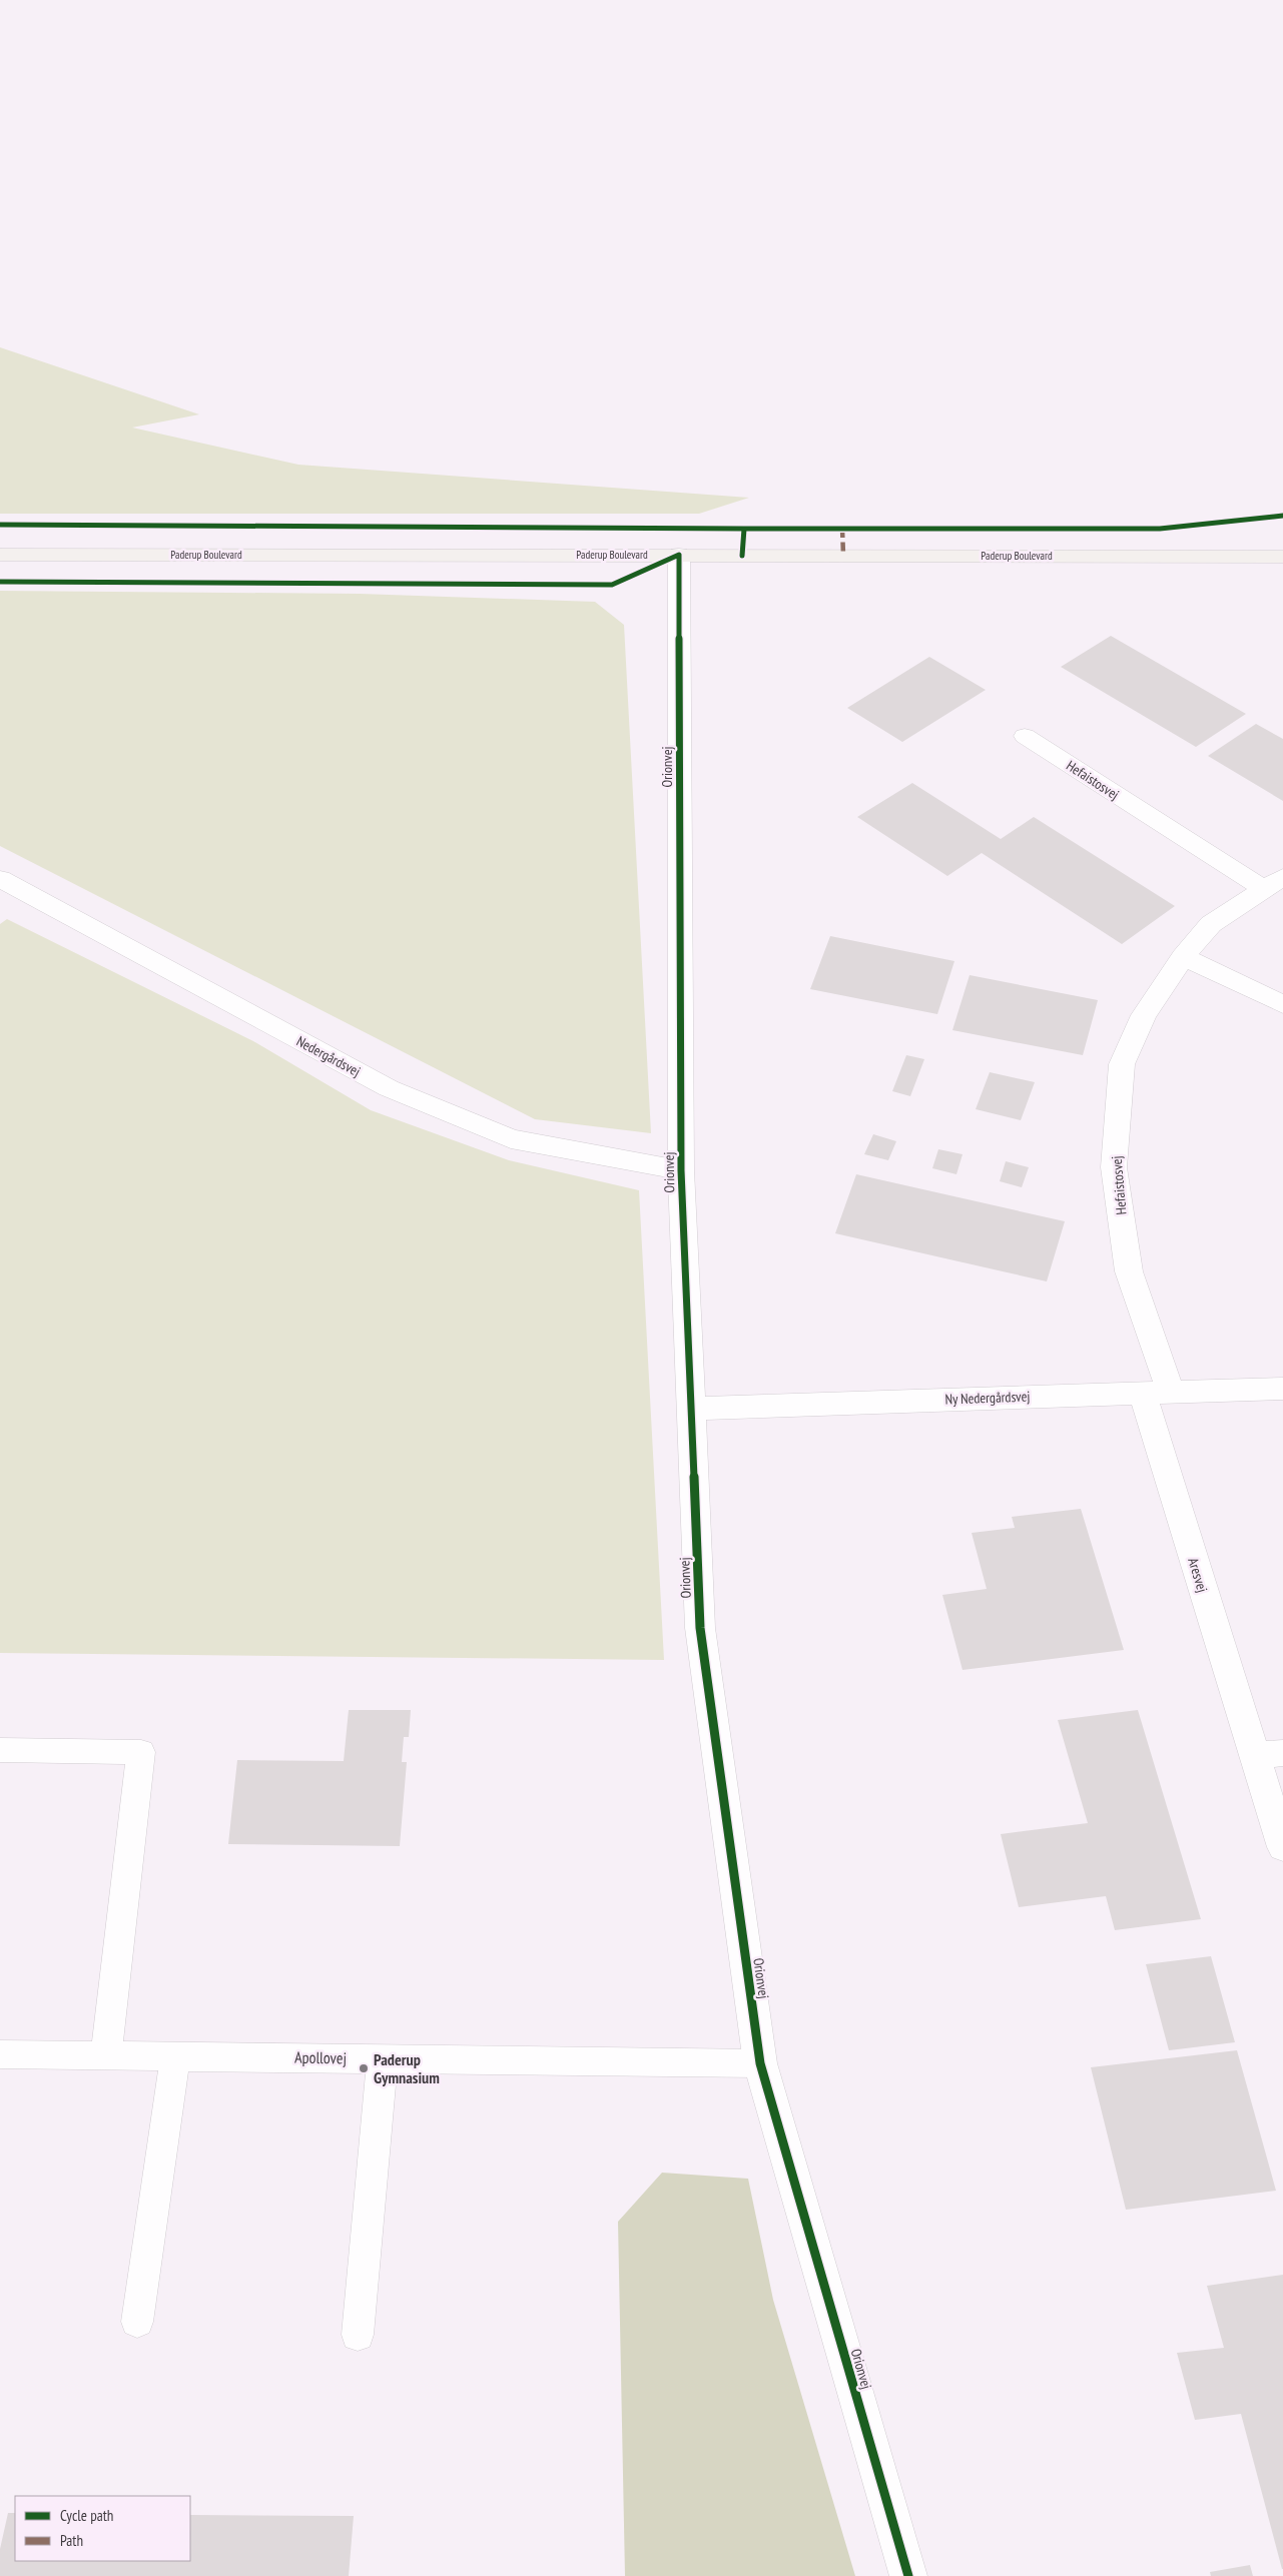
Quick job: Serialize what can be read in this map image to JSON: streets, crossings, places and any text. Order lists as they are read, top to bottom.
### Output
{
  "streets": {
    "street": [
      "Paderup Boulevard",
      "Orionvej",
      "Hefaistosvej",
      "Nedergårdsvej",
      "Ny Nedergårdsvej",
      "Aresvej"
    ],
    "lane": ["Apollovej"]
  },
  "crossings": [
    ["Paderup Boulevard", "Orionvej"],
    ["Orionvej", "Nedergårdsvej"],
    ["Orionvej", "Ny Nedergårdsvej"],
    ["Orionvej", "Apollovej"],
    ["Hefaistosvej", "Ny Nedergårdsvej"],
    ["Hefaistosvej", "Aresvej"],
    ["Ny Nedergårdsvej", "Aresvej"]
  ],
  "places": ["Paderup Gymnasium"],
  "legend": ["Cycle path", "Path"]
}
